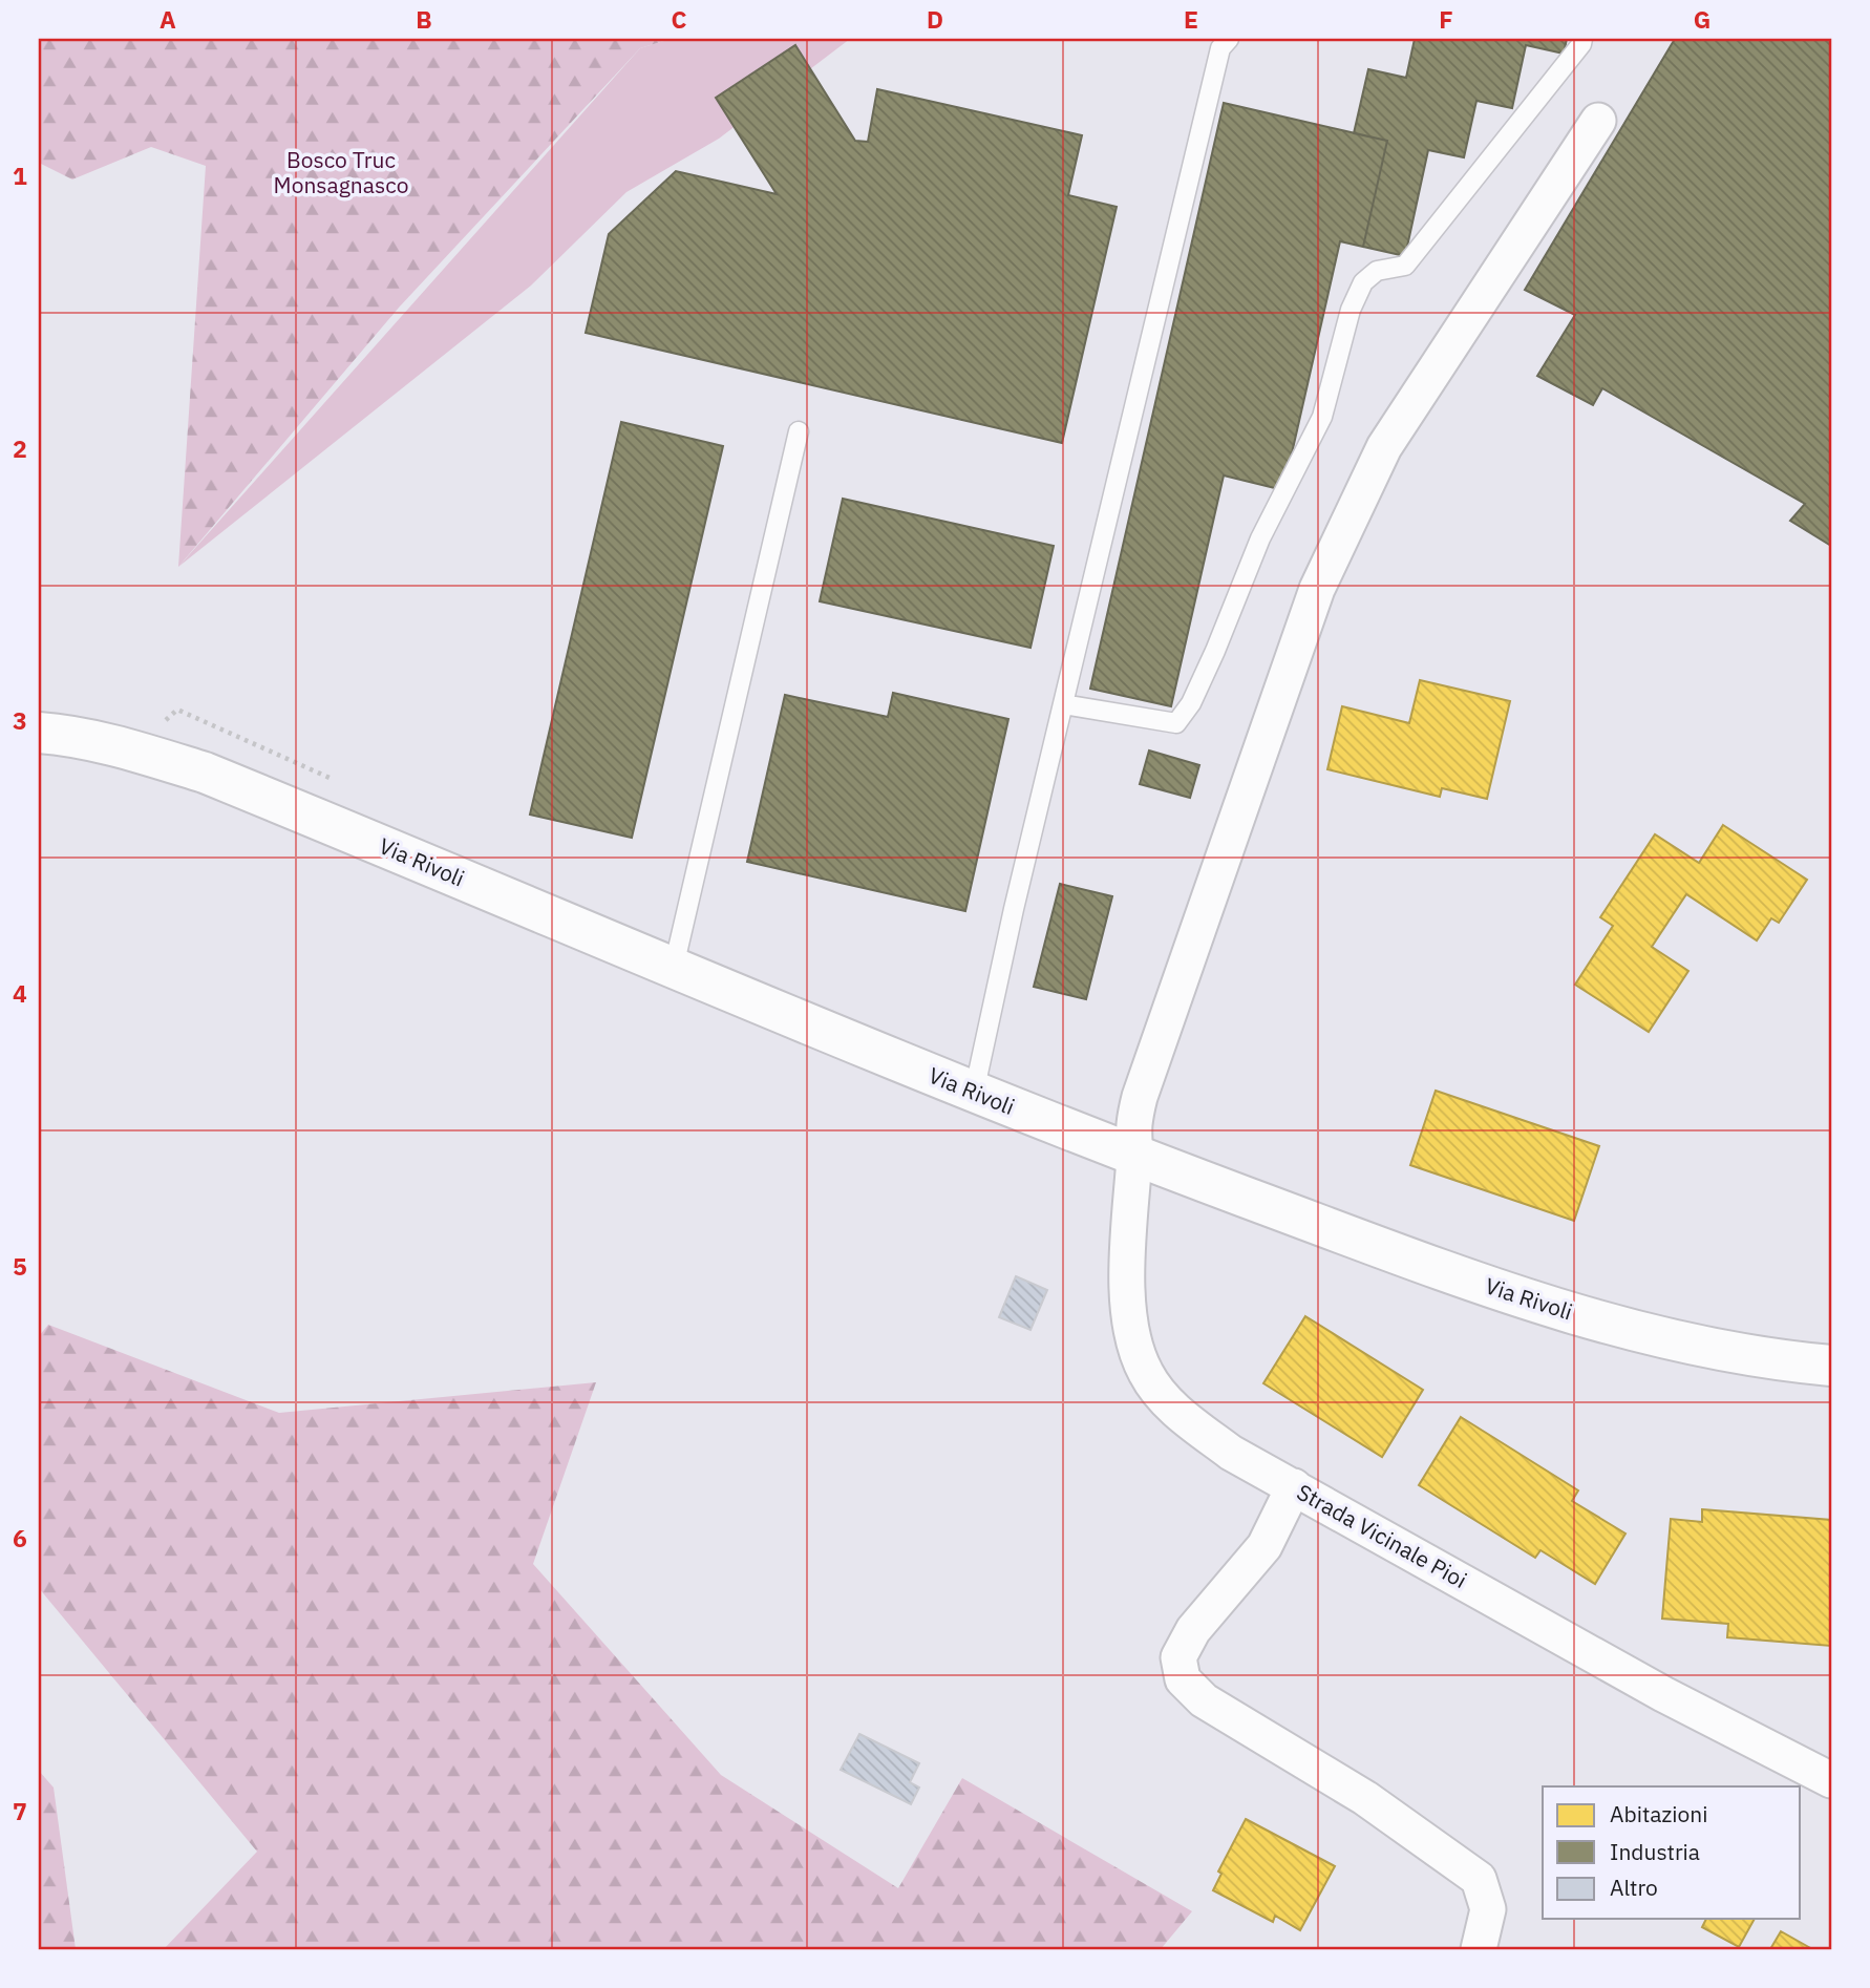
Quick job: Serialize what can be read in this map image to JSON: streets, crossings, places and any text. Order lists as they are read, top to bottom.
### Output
{
  "streets": {
    "street": ["Via Rivoli", "Strada Vicinale Pioi"]
  },
  "crossings": [
    ["Via Rivoli", "Strada Vicinale Pioi"]
  ],
  "parks": ["Bosco Truc Monsagnasco"],
  "legend": ["Abitazioni", "Industria", "Altro"],
  "grid": {
    "columns": [
      "A",
      "B",
      "C",
      "D",
      "E",
      "F",
      "G"
    ],
    "rows": [
      "1",
      "2",
      "3",
      "4",
      "5",
      "6",
      "7"
    ]
  }
}
